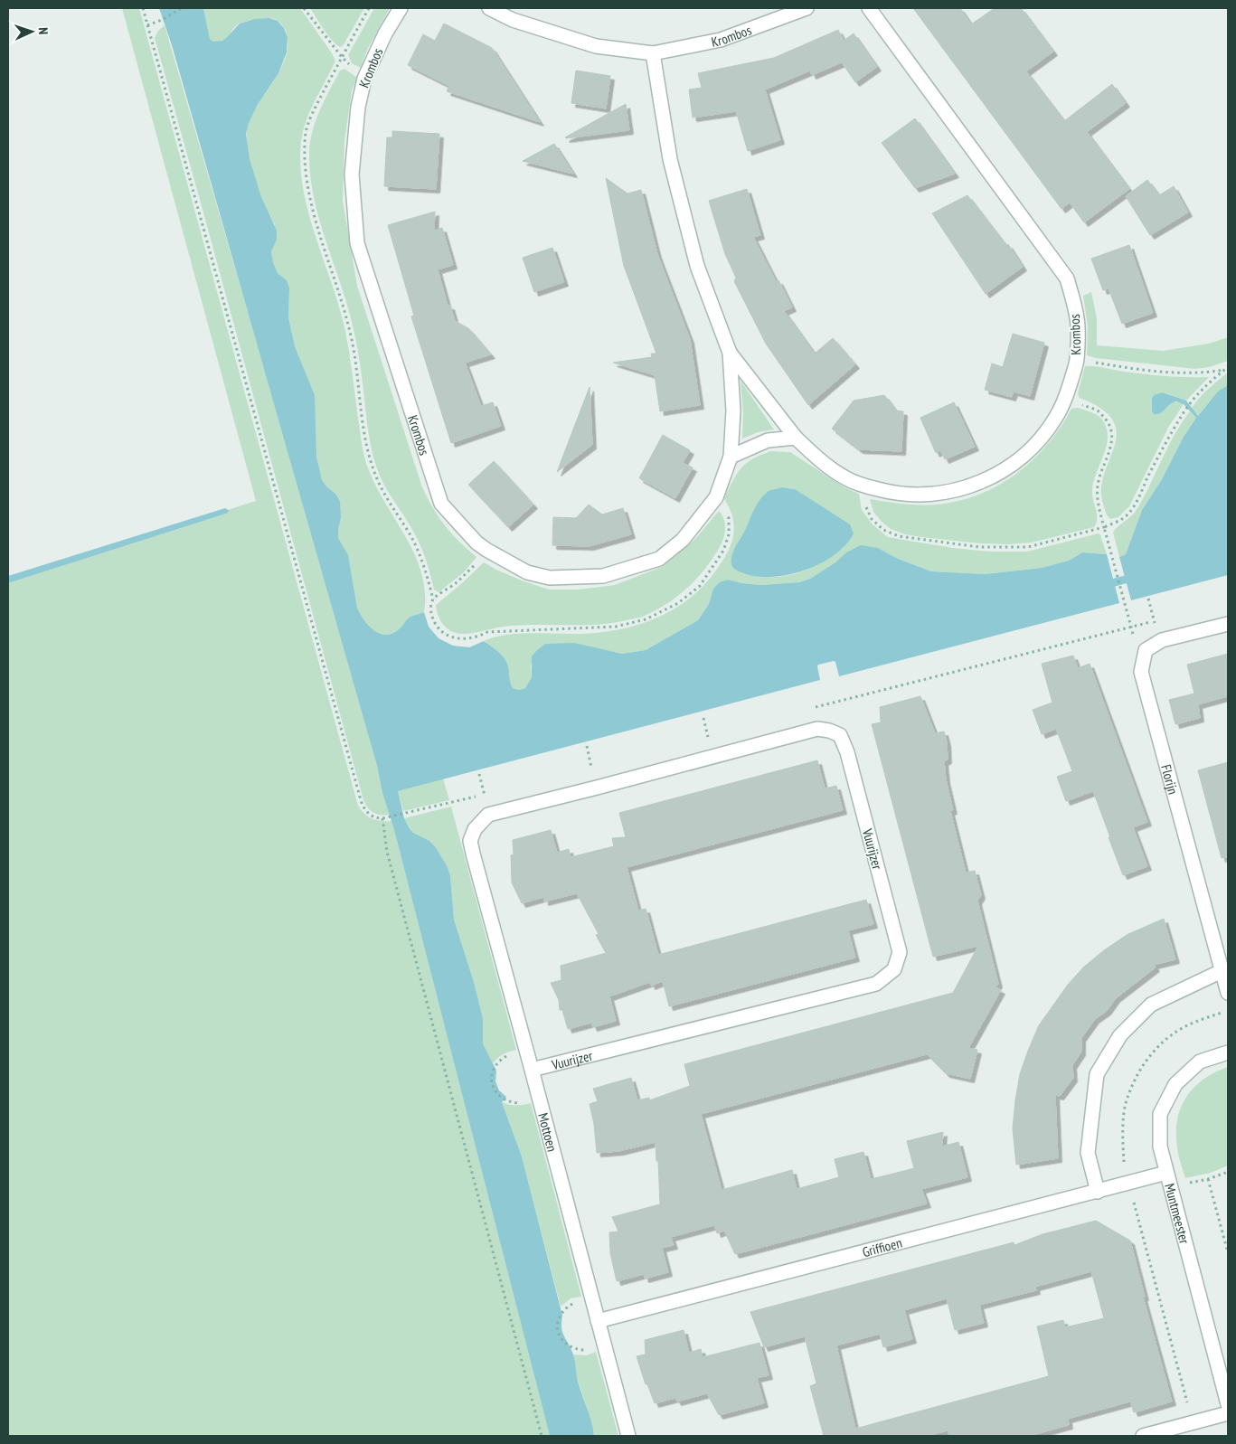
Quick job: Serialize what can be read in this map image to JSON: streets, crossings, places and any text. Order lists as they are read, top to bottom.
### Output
{
  "streets": {
    "street": [
      "Krombos",
      "Florijn",
      "Vuurijzer",
      "Mottoen",
      "Muntmeester",
      "Griffioen"
    ]
  },
  "crossings": [
    ["Vuurijzer", "Mottoen"],
    ["Mottoen", "Griffioen"],
    ["Muntmeester", "Griffioen"]
  ],
  "north": "right"
}
